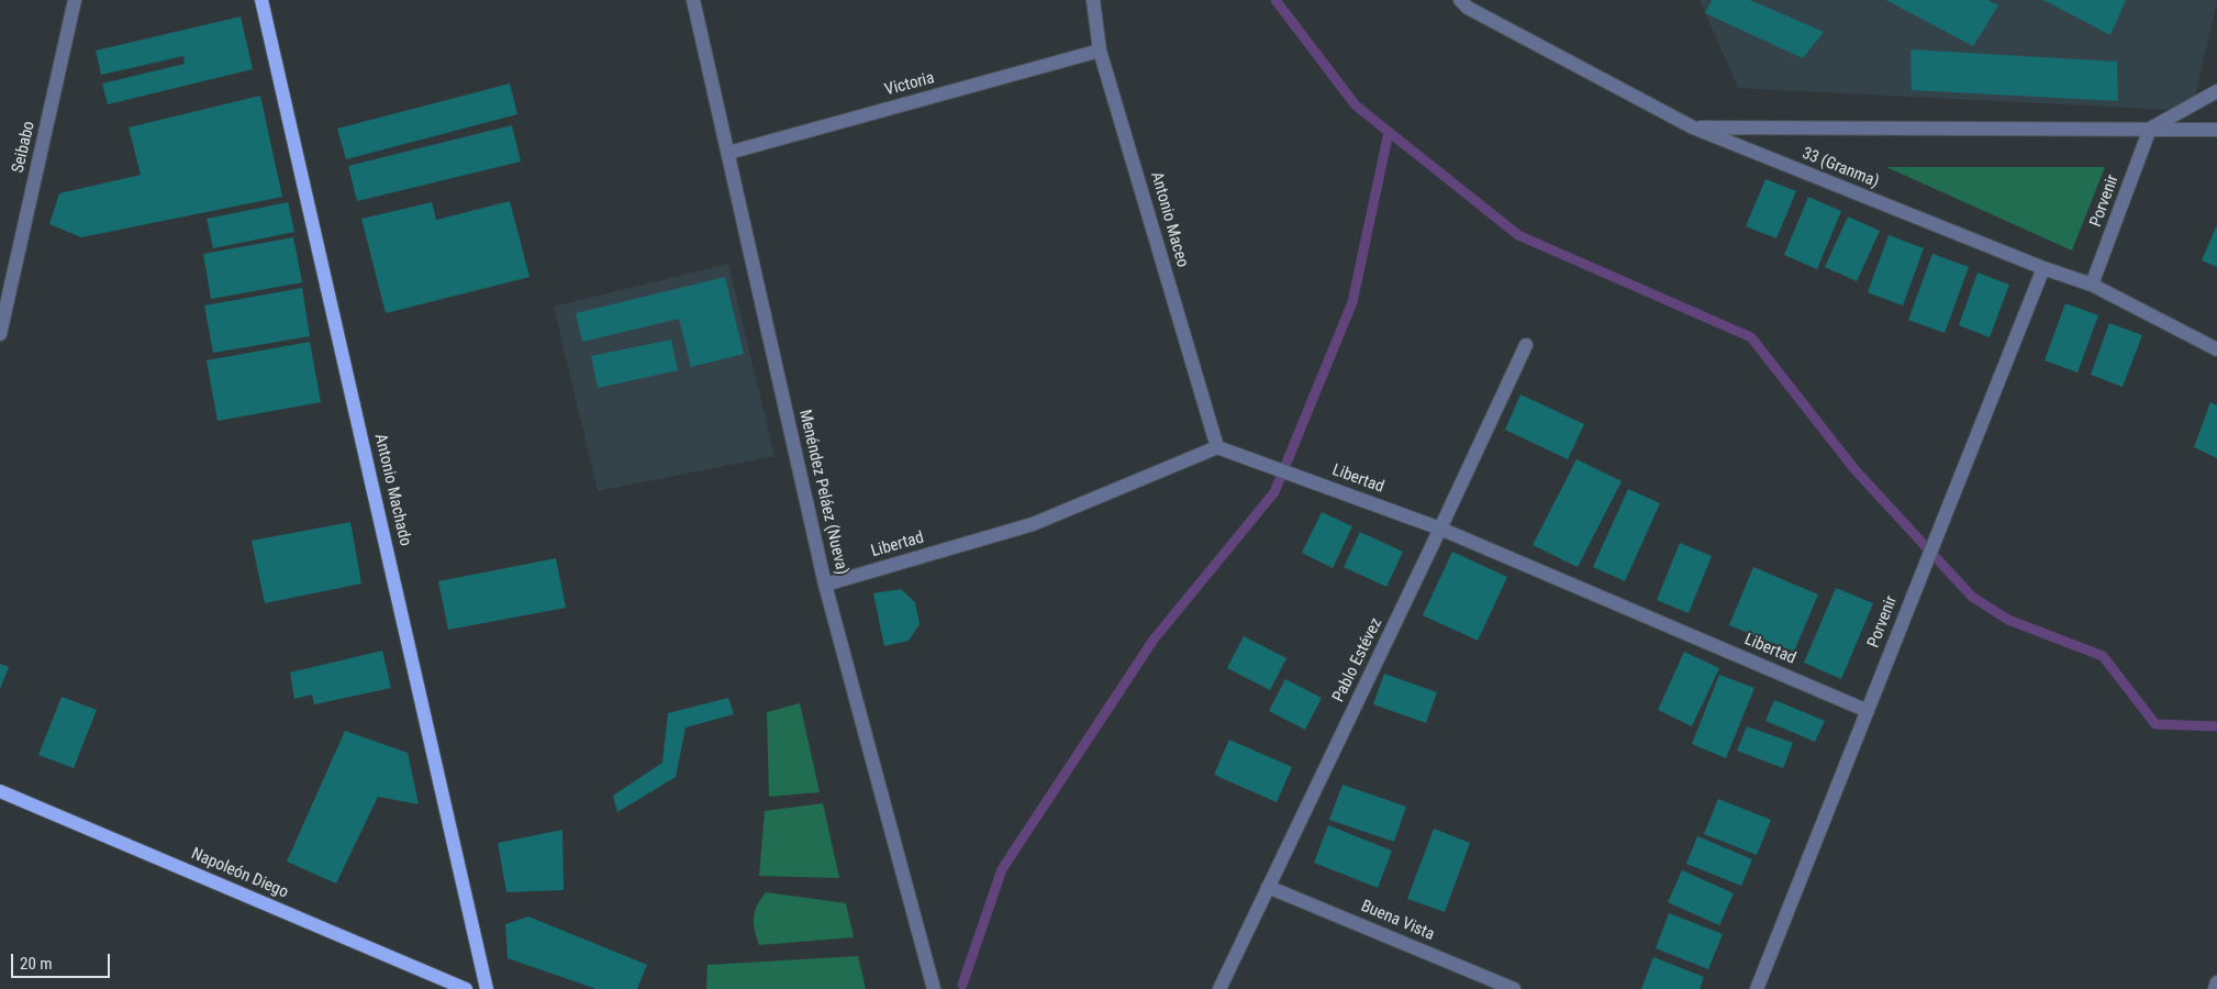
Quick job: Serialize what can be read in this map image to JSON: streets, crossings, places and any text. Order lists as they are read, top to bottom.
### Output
{
  "streets": {
    "main road": ["Antonio Machado", "Napoleón Diego"],
    "street": [
      "Victoria",
      "Seibabo",
      "33 (Granma)",
      "Porvenir",
      "Antonio Maceo",
      "Libertad",
      "Menéndez Peláez (Nueva)",
      "Pablo Estévez",
      "Buena Vista"
    ]
  },
  "crossings": [
    ["Victoria", "Antonio Maceo"],
    ["Victoria", "Menéndez Peláez (Nueva)"],
    ["33 (Granma)", "Porvenir"],
    ["Porvenir", "Libertad"],
    ["Antonio Maceo", "Libertad"],
    ["Libertad", "Menéndez Peláez (Nueva)"],
    ["Libertad", "Pablo Estévez"],
    ["Pablo Estévez", "Buena Vista"]
  ],
  "scale_bar": "20 m"
}
